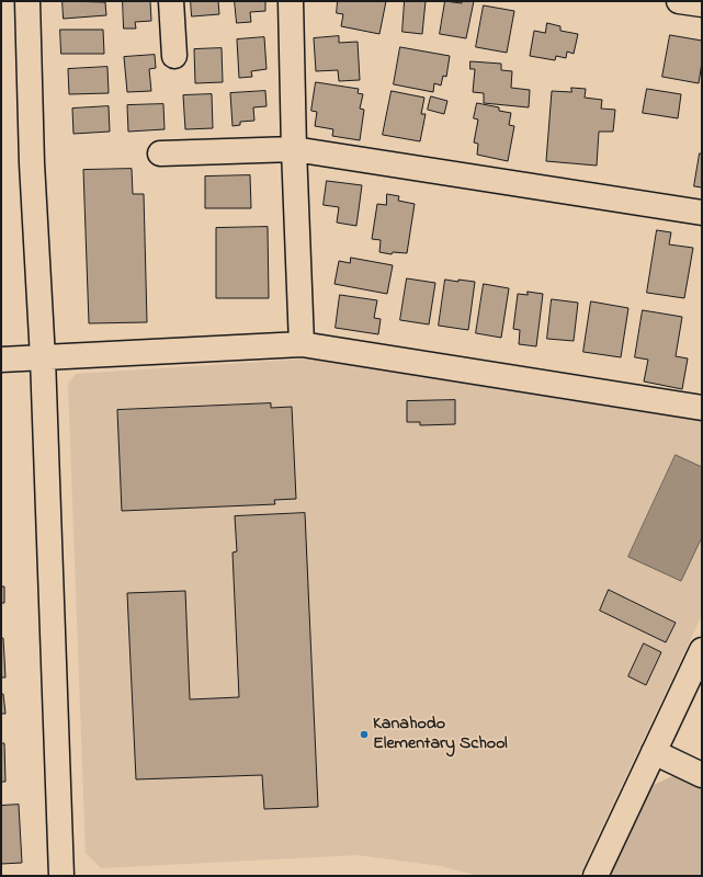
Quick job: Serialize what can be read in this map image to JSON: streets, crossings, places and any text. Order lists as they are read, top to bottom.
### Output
{
  "places": ["Kanahodo Elementary School"]
}
